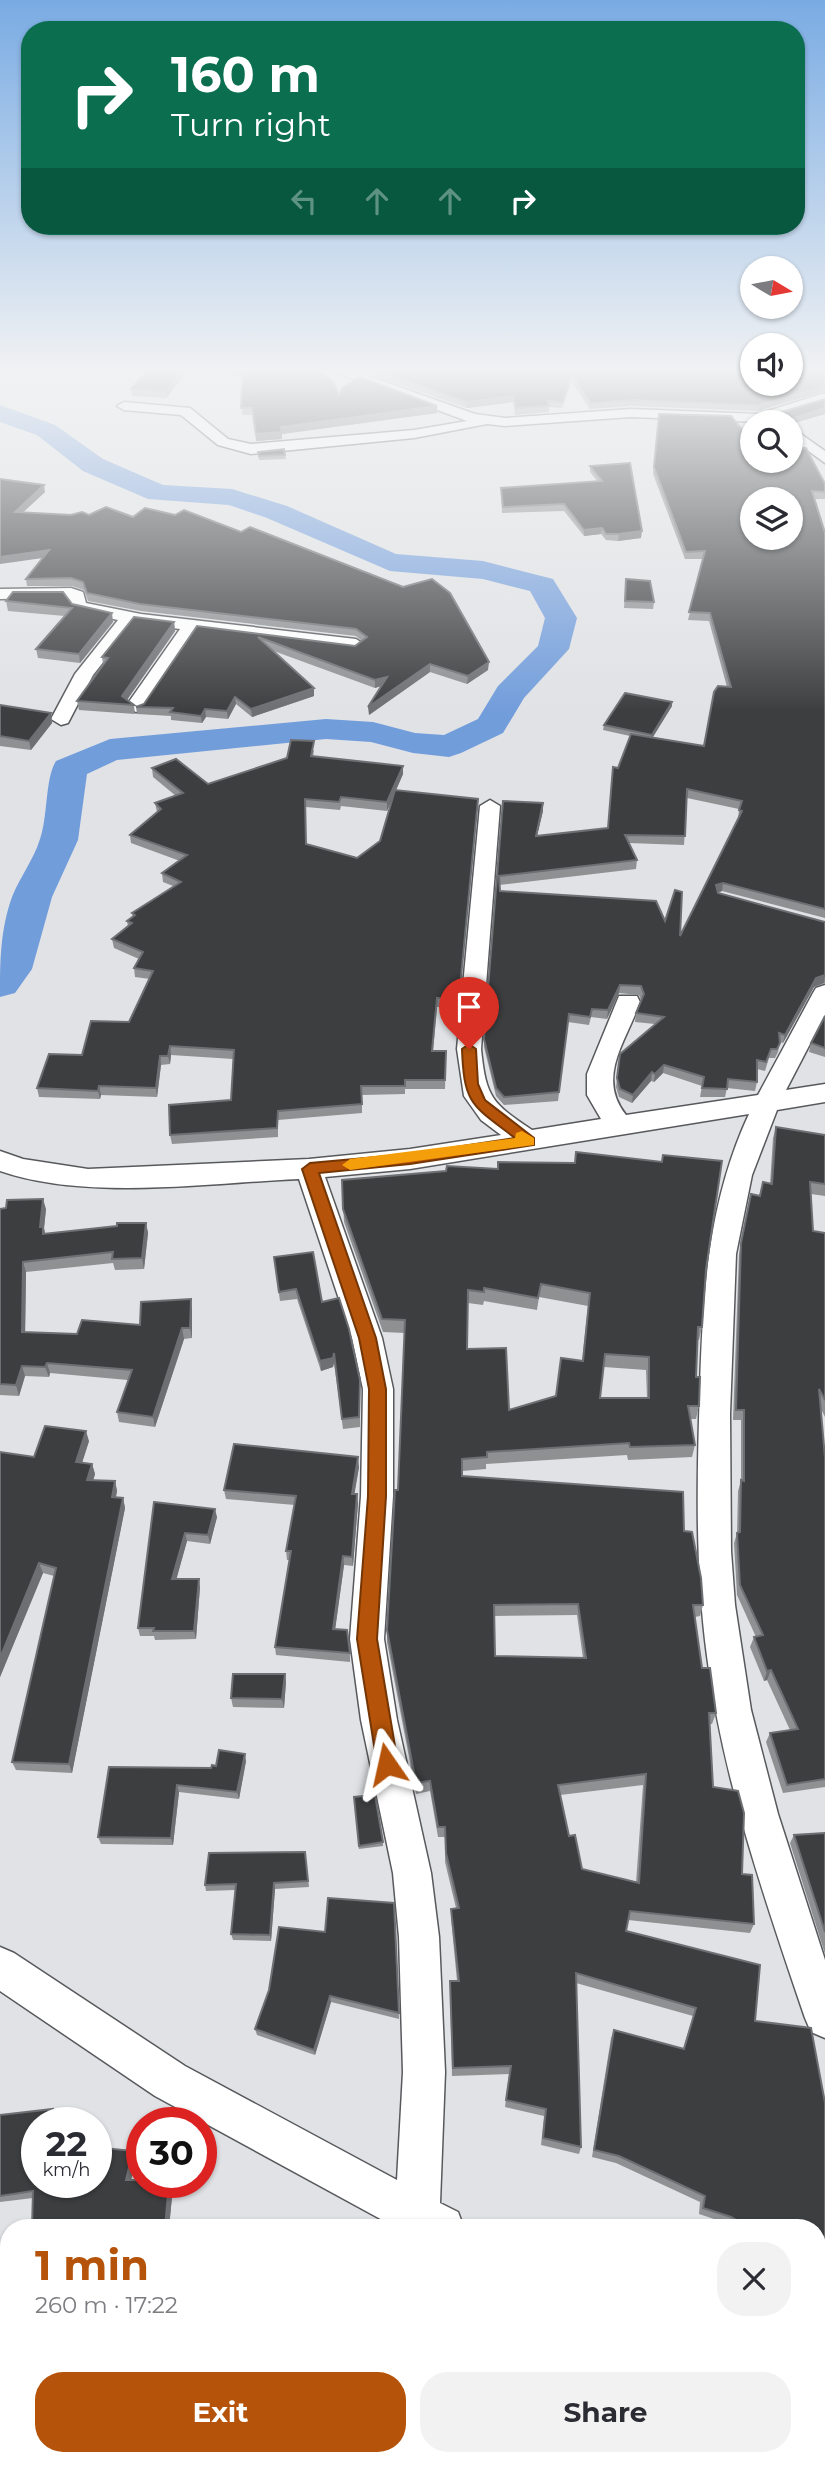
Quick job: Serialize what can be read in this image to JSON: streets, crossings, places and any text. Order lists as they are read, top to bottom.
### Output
{
  "north": "right",
  "page": {
    "turn": ["160 m", "Turn right"],
    "speed": "22 km/h",
    "limit": "30",
    "heading": ["1 min", "260 m · 17:22"],
    "buttons": ["Exit", "Share"]
  }
}
